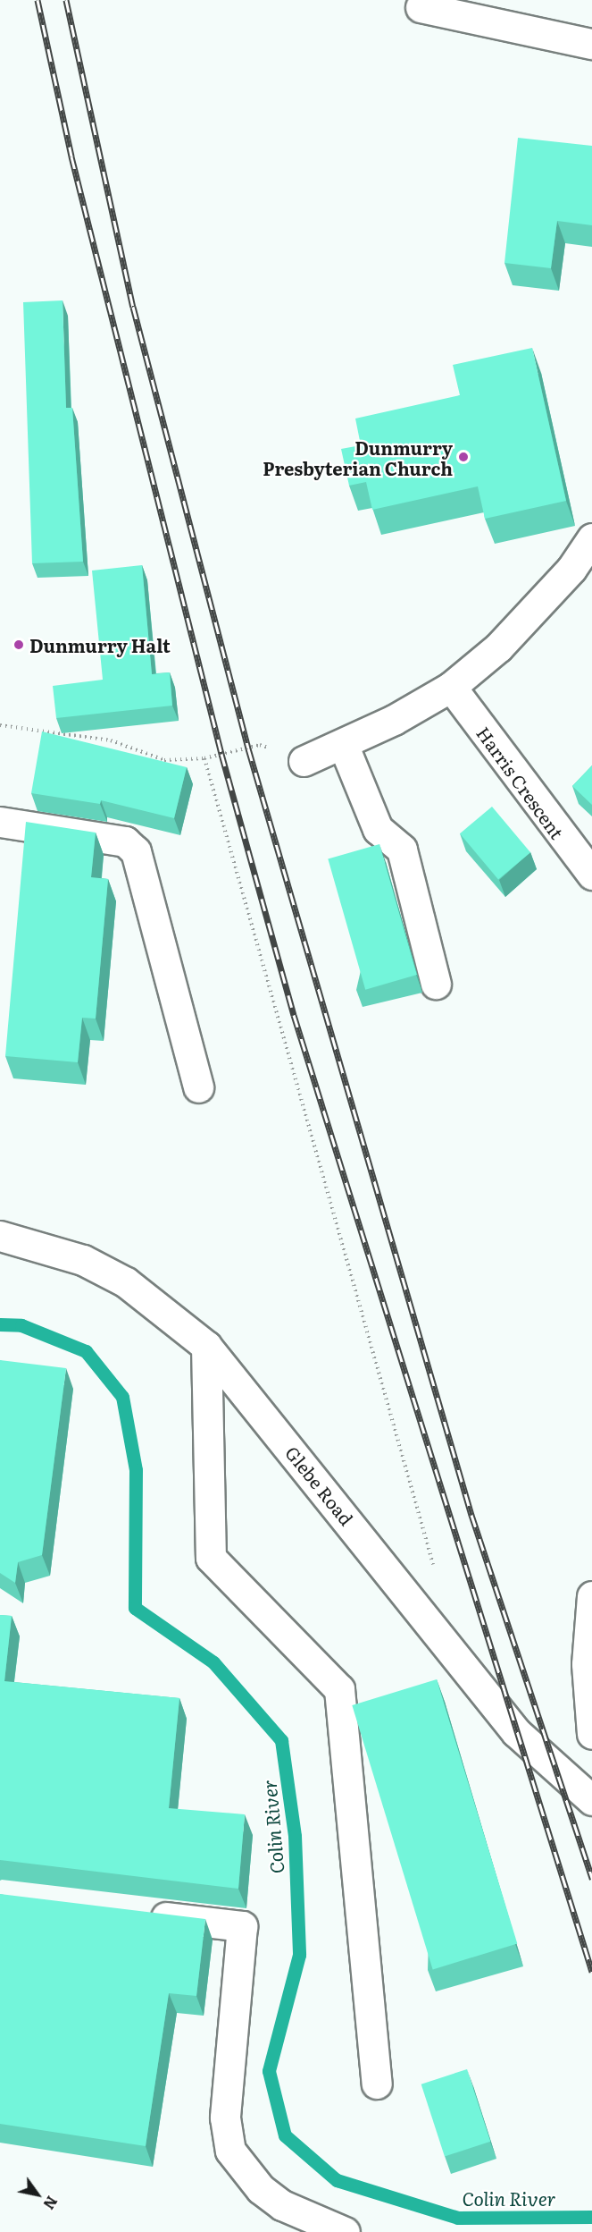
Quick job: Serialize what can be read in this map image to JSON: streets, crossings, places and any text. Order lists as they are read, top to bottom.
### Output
{
  "streets": {
    "street": ["Harris Crescent", "Glebe Road"]
  },
  "water": ["Colin River"],
  "places": ["Dunmurry Presbyterian Church", "Dunmurry Halt"],
  "north": "bottom right"
}
